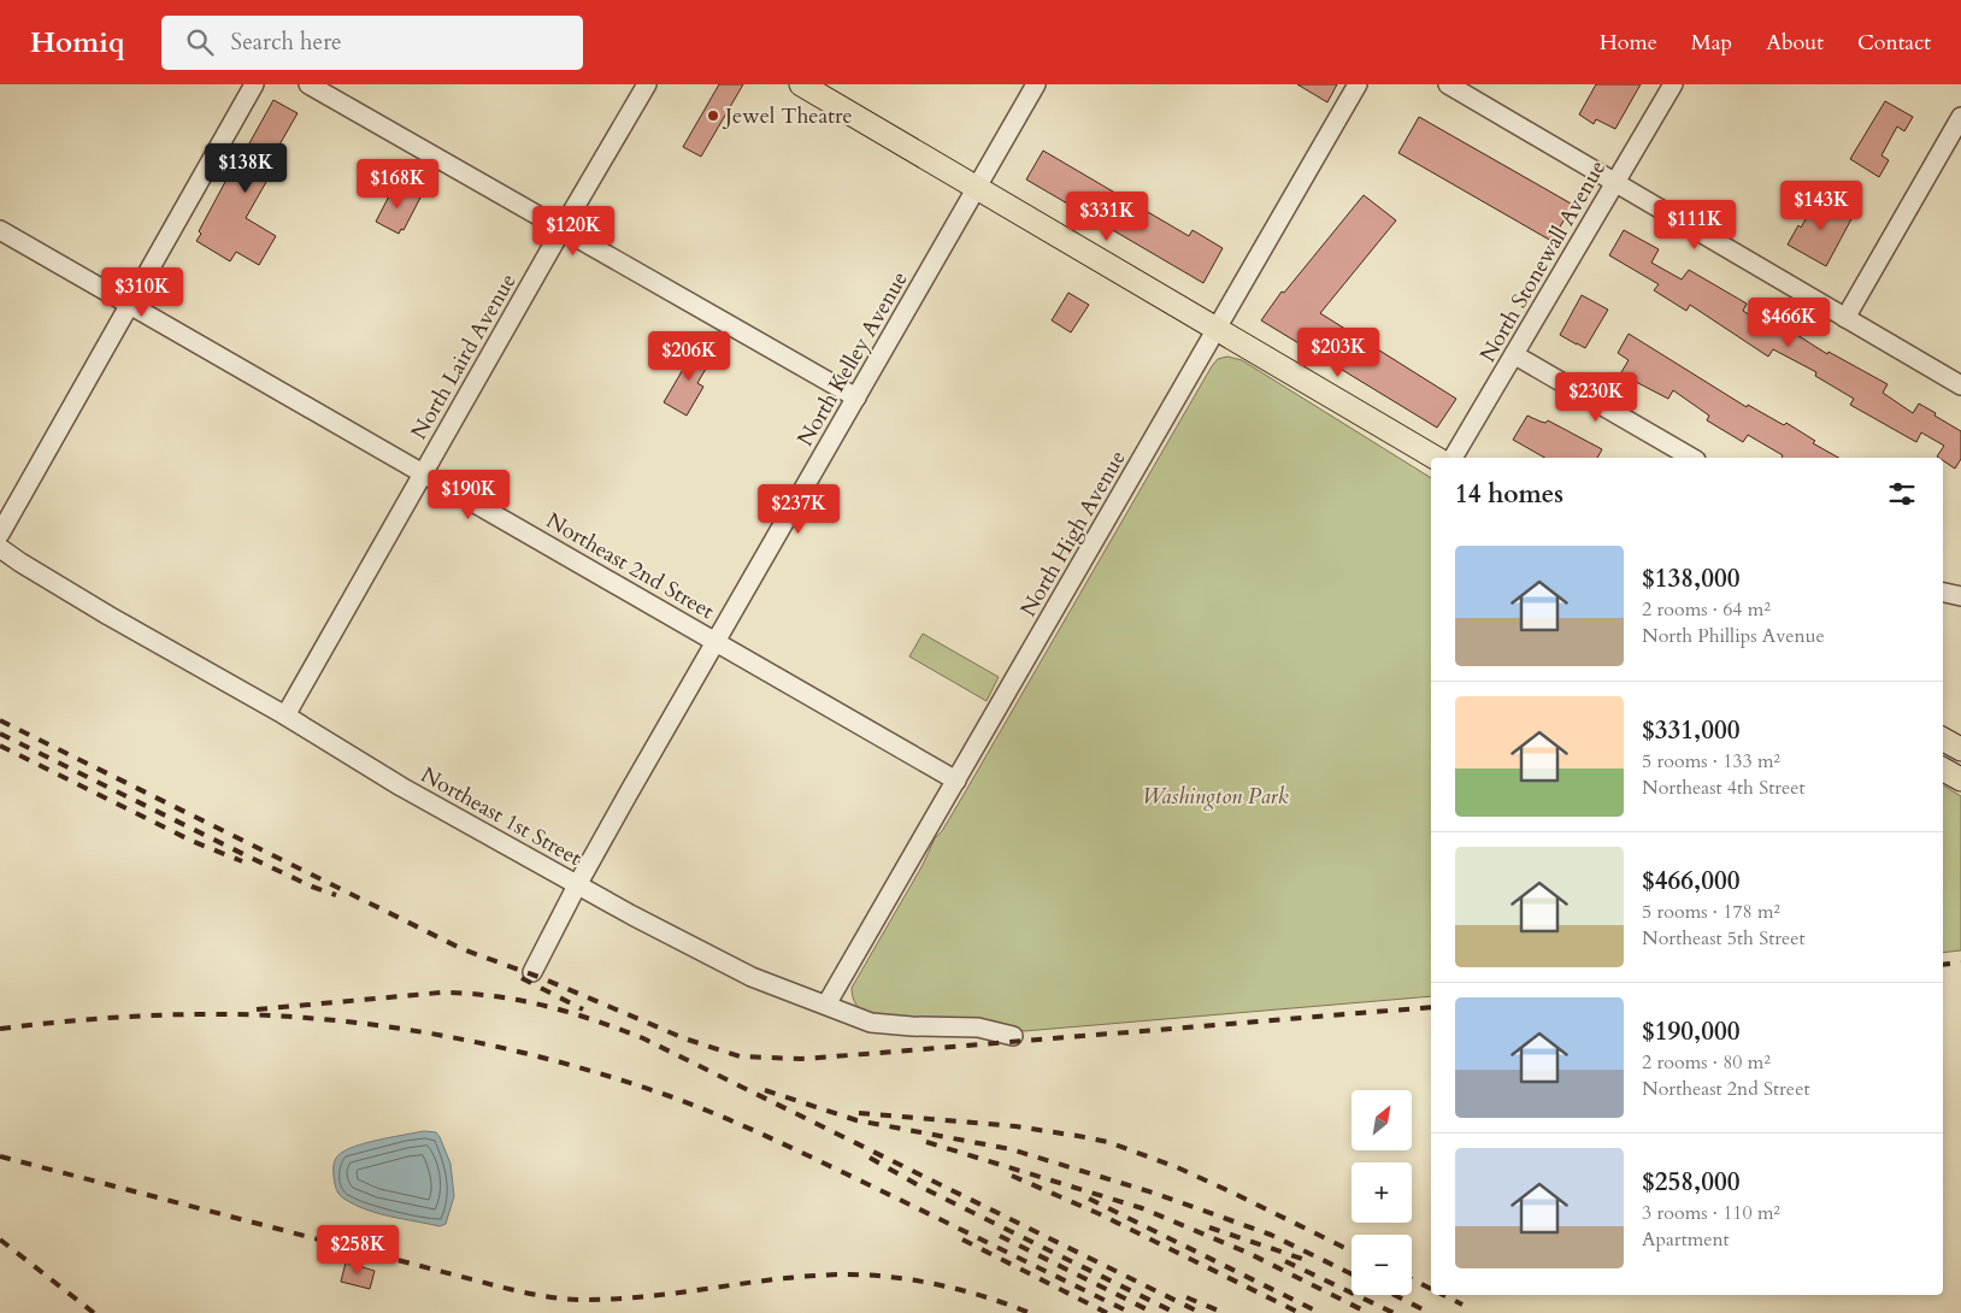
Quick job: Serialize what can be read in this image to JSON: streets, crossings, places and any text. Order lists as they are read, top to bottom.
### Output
{
  "streets": {
    "street": [
      "North Stonewall Avenue",
      "North Laird Avenue",
      "North Kelley Avenue",
      "North High Avenue",
      "Northeast 2nd Street",
      "Northeast 1st Street"
    ]
  },
  "crossings": [
    ["North Laird Avenue", "Northeast 2nd Street"],
    ["North Laird Avenue", "Northeast 1st Street"],
    ["North Kelley Avenue", "Northeast 2nd Street"],
    ["North Kelley Avenue", "Northeast 1st Street"],
    ["North High Avenue", "Northeast 2nd Street"],
    ["North High Avenue", "Northeast 1st Street"]
  ],
  "parks": ["Washington Park"],
  "places": ["Jewel Theatre"],
  "north": "top right",
  "page": {
    "header": "Homiq",
    "search": "Search here",
    "nav": [
      "Home",
      "Map",
      "About",
      "Contact"
    ],
    "price": [
      "$138K",
      "$168K",
      "$143K",
      "$331K",
      "$111K",
      "$120K",
      "$310K",
      "$466K",
      "$203K",
      "$206K",
      "$230K",
      "$190K",
      "$237K",
      "$258K"
    ],
    "heading": "14 homes",
    "list": [
      {
        "name": "$138,000",
        "note": "2 rooms · 64 m² · North Phillips Avenue"
      },
      {
        "name": "$331,000",
        "note": "5 rooms · 133 m² · Northeast 4th Street"
      },
      {
        "name": "$466,000",
        "note": "5 rooms · 178 m² · Northeast 5th Street"
      },
      {
        "name": "$190,000",
        "note": "2 rooms · 80 m² · Northeast 2nd Street"
      },
      {
        "name": "$258,000",
        "note": "3 rooms · 110 m² · Apartment"
      }
    ],
    "map_buttons": ["+", "−"]
  }
}
